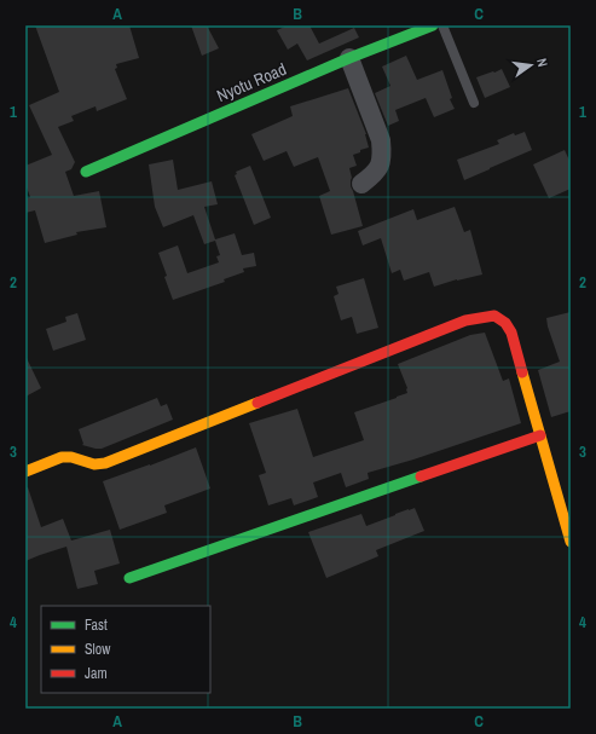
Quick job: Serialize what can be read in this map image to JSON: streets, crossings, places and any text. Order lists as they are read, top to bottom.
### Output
{
  "streets": {
    "street": ["Nyotu Road"]
  },
  "legend": ["Fast", "Slow", "Jam"],
  "north": "right",
  "grid": {
    "columns": ["A", "B", "C"],
    "rows": [
      "1",
      "2",
      "3",
      "4"
    ]
  }
}
